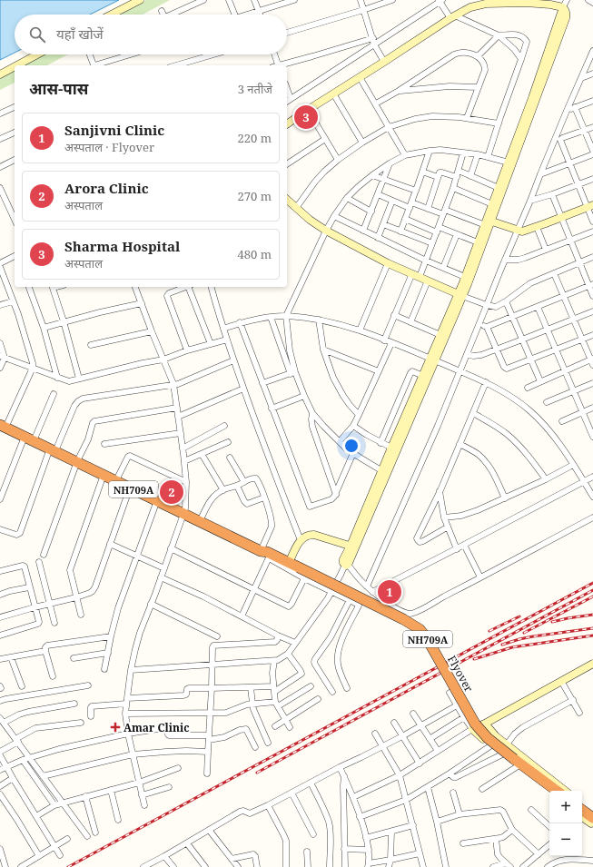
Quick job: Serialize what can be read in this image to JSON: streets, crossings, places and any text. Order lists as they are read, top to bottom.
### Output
{
  "streets": {
    "highway": ["NH709A", "Flyover"]
  },
  "crossings": [
    ["NH709A", "Flyover"]
  ],
  "places": {
    "health": ["Amar Clinic"]
  },
  "page": {
    "search": "यहाँ खोजें",
    "heading": ["आस-पास", "3 नतीजे"],
    "pins": ["3", "2", "1"],
    "list": [
      {
        "mark": "1",
        "name": "Sanjivni Clinic",
        "note": "अस्पताल · Flyover",
        "value": "220 m"
      },
      {
        "mark": "2",
        "name": "Arora Clinic",
        "note": "अस्पताल",
        "value": "270 m"
      },
      {
        "mark": "3",
        "name": "Sharma Hospital",
        "note": "अस्पताल",
        "value": "480 m"
      }
    ],
    "map_buttons": ["+", "−"]
  }
}
